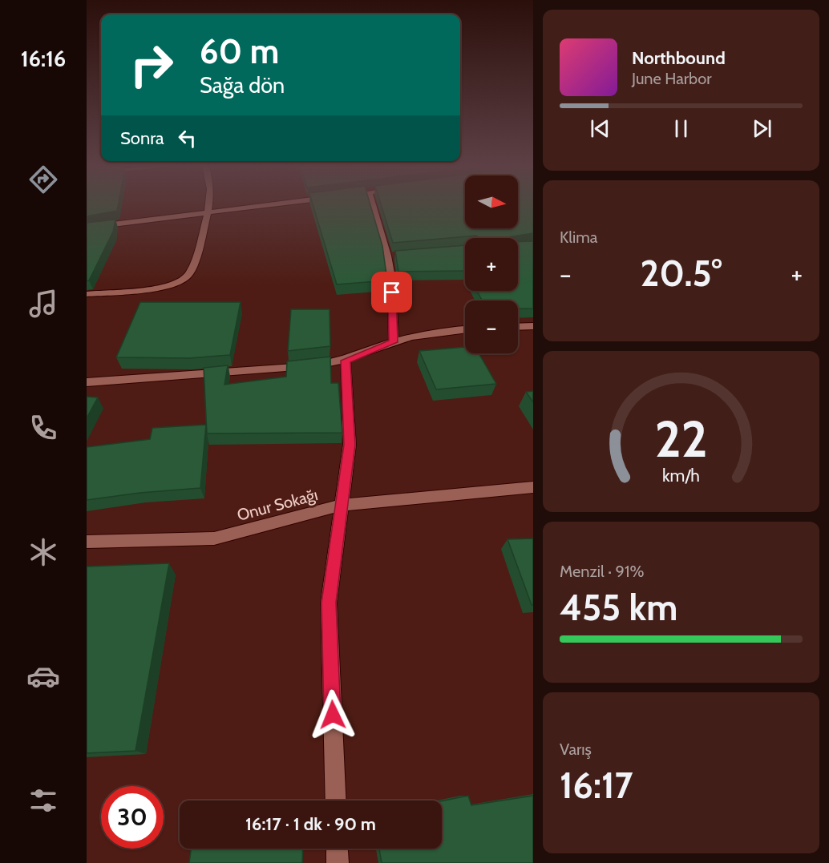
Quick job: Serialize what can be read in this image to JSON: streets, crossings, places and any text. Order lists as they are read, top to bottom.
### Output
{
  "streets": {
    "street": ["Onur Sokağı"]
  },
  "north": "right",
  "page": {
    "tabs": "16:16",
    "turn": ["60 m", "Sağa dön"],
    "song": ["Northbound", "June Harbor"],
    "then": "Sonra",
    "map_buttons": ["+", "−"],
    "tile": [
      "Klima",
      ["Menzil · 91%", "455 km"],
      ["Varış", "16:17"]
    ],
    "heat": ["−", "20.5°", "+"],
    "limit": "30",
    "trip": "16:17 · 1 dk · 90 m",
    "gauge": ["22", "km/h"]
  }
}
